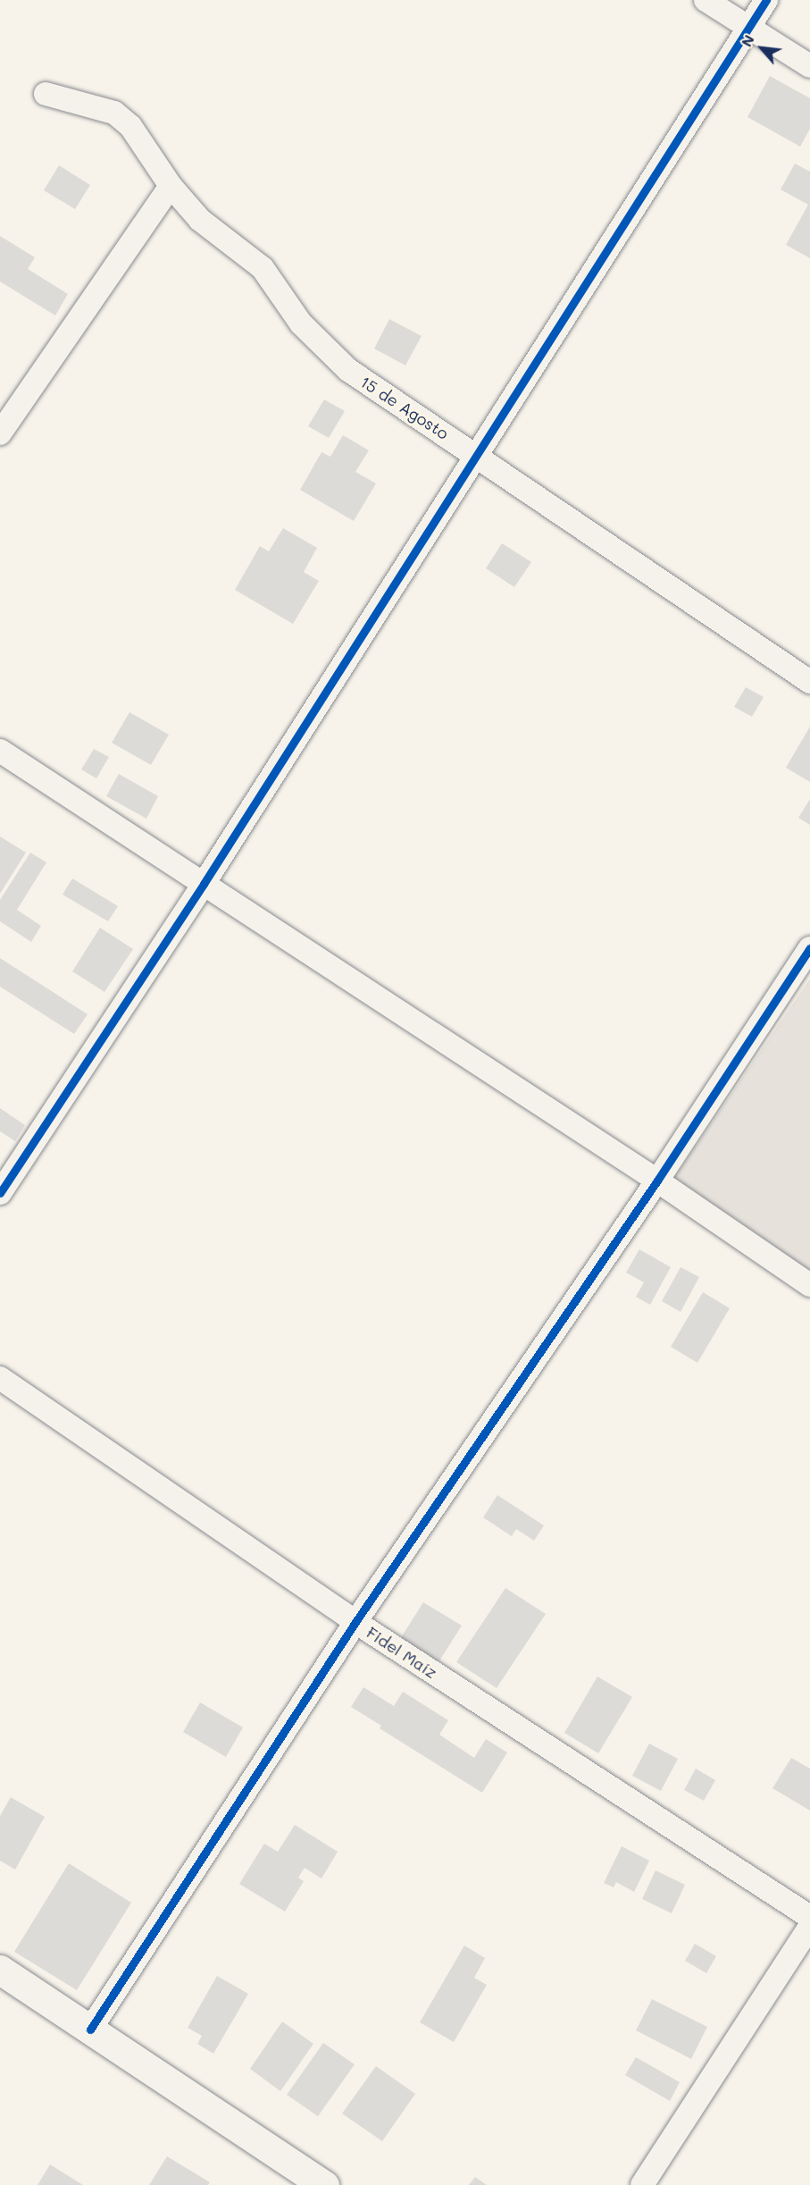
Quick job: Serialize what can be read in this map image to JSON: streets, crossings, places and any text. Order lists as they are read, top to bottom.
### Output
{
  "streets": {
    "street": ["15 de Agosto", "Fidel Maíz"]
  },
  "north": "top left"
}
